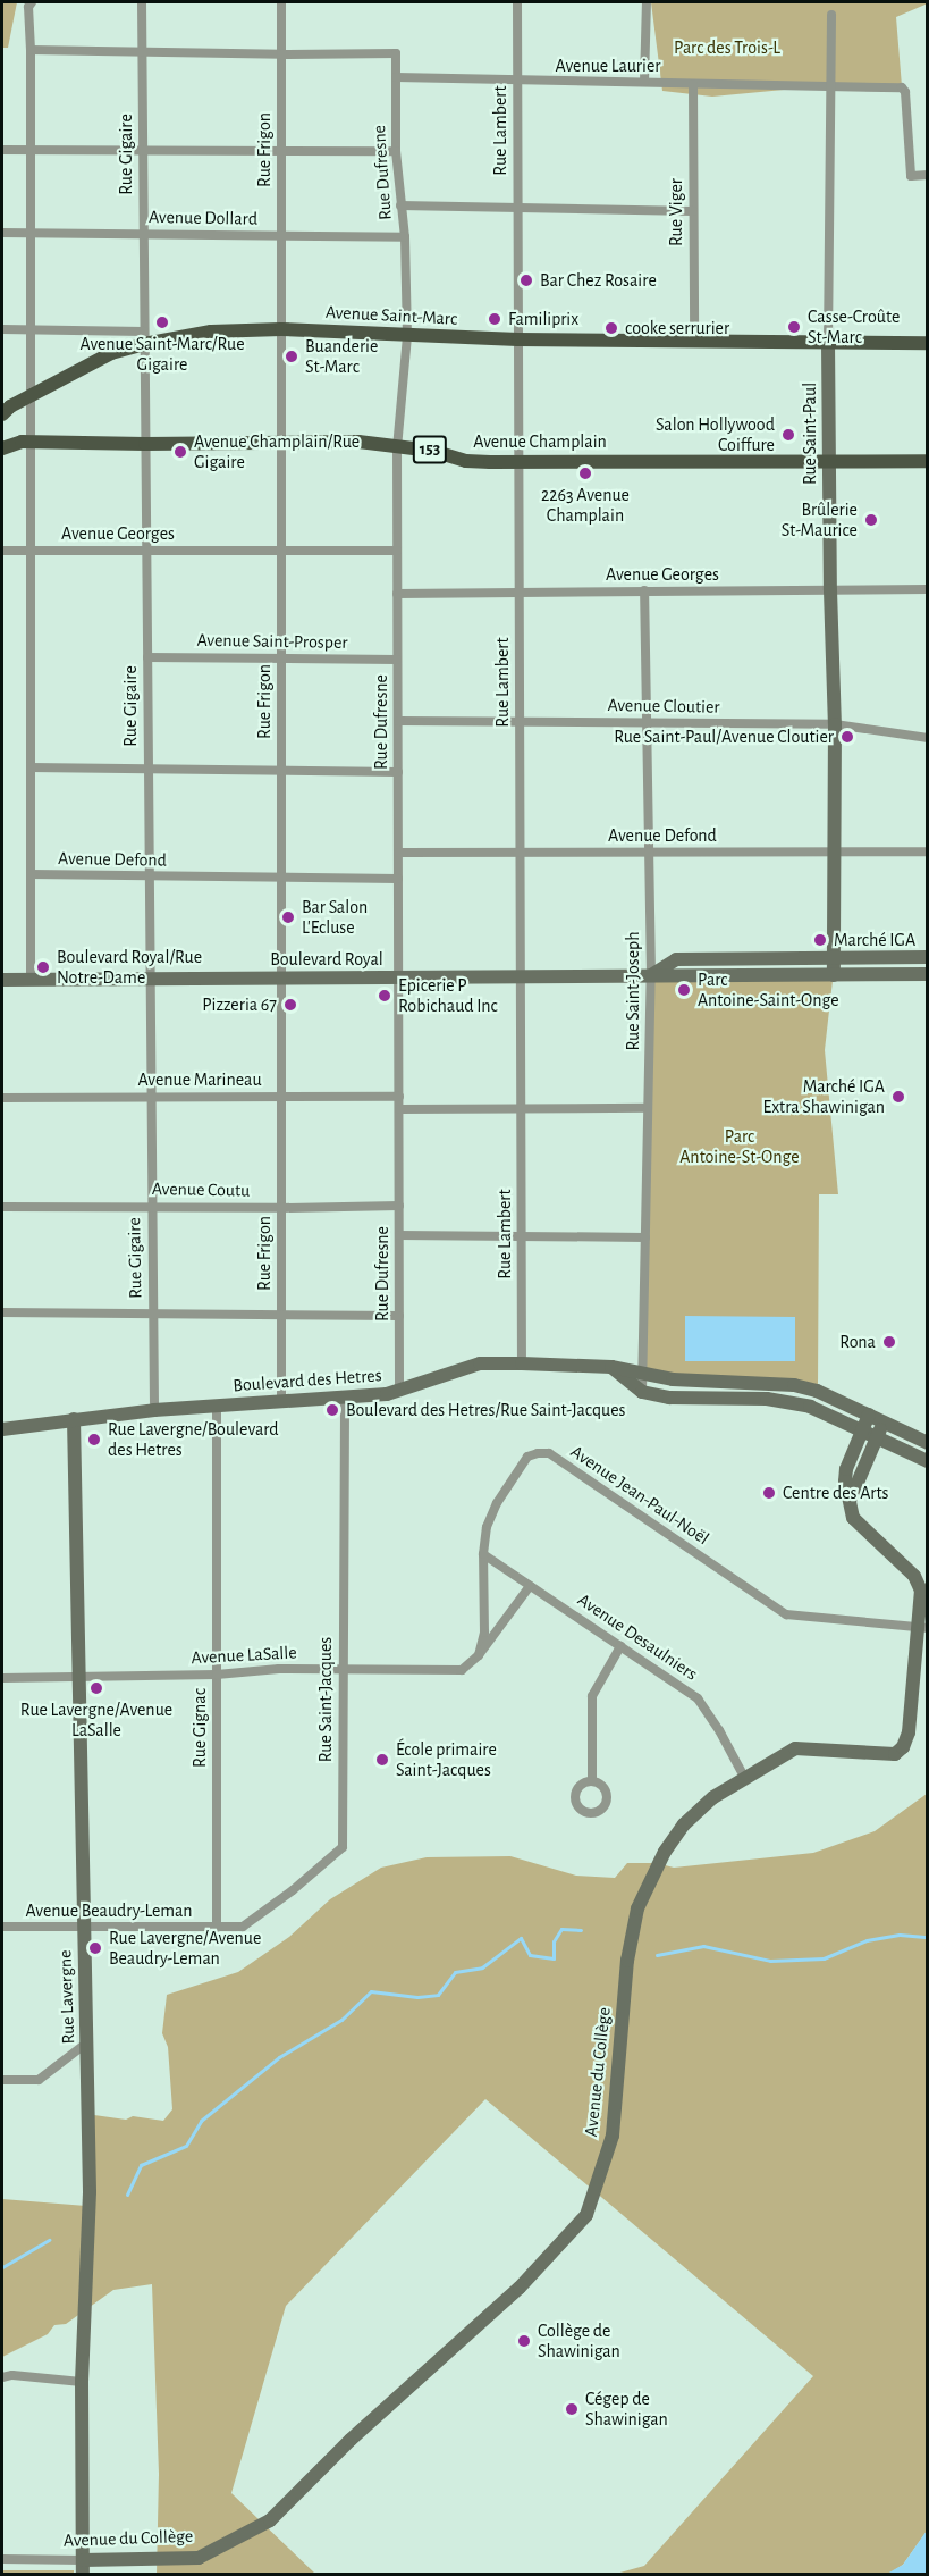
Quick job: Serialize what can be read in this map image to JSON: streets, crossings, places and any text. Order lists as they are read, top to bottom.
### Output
{
  "streets": {
    "main road": ["Avenue Saint-Marc", "Avenue Champlain", "153"],
    "street": [
      "Avenue Laurier",
      "Rue Lambert",
      "Rue Frigon",
      "Rue Gigaire",
      "Rue Dufresne",
      "Rue Viger",
      "Avenue Dollard",
      "Rue Saint-Paul",
      "Avenue Georges",
      "Avenue Saint-Prosper",
      "Avenue Cloutier",
      "Avenue Defond",
      "Boulevard Royal",
      "Rue Saint-Joseph",
      "Avenue Marineau",
      "Avenue Coutu",
      "Boulevard des Hetres",
      "Avenue Jean-Paul-Noël",
      "Avenue Desaulniers",
      "Avenue LaSalle",
      "Rue Saint-Jacques",
      "Rue Gignac",
      "Avenue Beaudry-Leman",
      "Rue Lavergne",
      "Avenue du Collège"
    ]
  },
  "crossings": [
    ["Avenue Laurier", "Rue Lambert"],
    ["Avenue Laurier", "Rue Dufresne"],
    ["Avenue Laurier", "Rue Viger"],
    ["Avenue Laurier", "Rue Saint-Paul"],
    ["Rue Lambert", "Avenue Saint-Marc"],
    ["Rue Lambert", "Avenue Champlain"],
    ["Rue Lambert", "Avenue Georges"],
    ["Rue Lambert", "Avenue Cloutier"],
    ["Rue Lambert", "Avenue Defond"],
    ["Rue Lambert", "Boulevard Royal"],
    ["Rue Lambert", "Boulevard des Hetres"],
    ["Rue Frigon", "Rue Dufresne"],
    ["Rue Frigon", "Avenue Dollard"],
    ["Rue Frigon", "Avenue Saint-Marc"],
    ["Rue Frigon", "Avenue Champlain"],
    ["Rue Frigon", "Avenue Georges"],
    ["Rue Frigon", "Avenue Saint-Prosper"],
    ["Rue Frigon", "Avenue Defond"],
    ["Rue Frigon", "Boulevard Royal"],
    ["Rue Frigon", "Avenue Marineau"],
    ["Rue Frigon", "Avenue Coutu"],
    ["Rue Frigon", "Boulevard des Hetres"],
    ["Rue Gigaire", "Avenue Dollard"],
    ["Rue Gigaire", "Avenue Saint-Marc"],
    ["Rue Gigaire", "Avenue Champlain"],
    ["Rue Gigaire", "Avenue Georges"],
    ["Rue Gigaire", "Avenue Saint-Prosper"],
    ["Rue Gigaire", "Avenue Defond"],
    ["Rue Gigaire", "Boulevard Royal"],
    ["Rue Gigaire", "Avenue Marineau"],
    ["Rue Gigaire", "Avenue Coutu"],
    ["Rue Gigaire", "Boulevard des Hetres"],
    ["Rue Dufresne", "Avenue Dollard"],
    ["Rue Dufresne", "Avenue Saint-Marc"],
    ["Rue Dufresne", "Avenue Champlain"],
    ["Rue Dufresne", "Avenue Georges"],
    ["Rue Dufresne", "Avenue Saint-Prosper"],
    ["Rue Dufresne", "Avenue Cloutier"],
    ["Rue Dufresne", "Avenue Defond"],
    ["Rue Dufresne", "Boulevard Royal"],
    ["Rue Dufresne", "Avenue Marineau"],
    ["Rue Dufresne", "Avenue Coutu"],
    ["Rue Dufresne", "Boulevard des Hetres"],
    ["Rue Viger", "Avenue Saint-Marc"],
    ["Avenue Saint-Marc", "Rue Saint-Paul"],
    ["Rue Saint-Paul", "Avenue Champlain"],
    ["Rue Saint-Paul", "Avenue Georges"],
    ["Rue Saint-Paul", "Avenue Cloutier"],
    ["Rue Saint-Paul", "Avenue Defond"],
    ["Rue Saint-Paul", "Boulevard Royal"],
    ["Avenue Champlain", "153"],
    ["Avenue Georges", "Rue Saint-Joseph"],
    ["Avenue Cloutier", "Rue Saint-Joseph"],
    ["Avenue Defond", "Rue Saint-Joseph"],
    ["Boulevard Royal", "Rue Saint-Joseph"],
    ["Rue Saint-Joseph", "Boulevard des Hetres"],
    ["Boulevard des Hetres", "Rue Saint-Jacques"],
    ["Boulevard des Hetres", "Rue Gignac"],
    ["Boulevard des Hetres", "Rue Lavergne"],
    ["Avenue Jean-Paul-Noël", "Avenue Desaulniers"],
    ["Avenue Jean-Paul-Noël", "Avenue LaSalle"],
    ["Avenue Jean-Paul-Noël", "Avenue du Collège"],
    ["Avenue Desaulniers", "Avenue LaSalle"],
    ["Avenue Desaulniers", "Avenue du Collège"],
    ["Avenue LaSalle", "Rue Saint-Jacques"],
    ["Avenue LaSalle", "Rue Gignac"],
    ["Avenue LaSalle", "Rue Lavergne"],
    ["Rue Saint-Jacques", "Rue Gignac"],
    ["Rue Saint-Jacques", "Avenue Beaudry-Leman"],
    ["Rue Gignac", "Avenue Beaudry-Leman"],
    ["Avenue Beaudry-Leman", "Rue Lavergne"],
    ["Rue Lavergne", "Avenue du Collège"]
  ],
  "parks": ["Parc des Trois-L", "Parc Antoine-St-Onge"],
  "places": [
    "Bar Chez Rosaire",
    "Familiprix",
    "Avenue Saint-Marc/Rue Gigaire",
    "Casse-Croûte St-Marc",
    "cooke serrurier",
    "Buanderie St-Marc",
    "Salon Hollywood Coiffure",
    "Avenue Champlain/Rue Gigaire",
    "2263 Avenue Champlain",
    "Brûlerie St-Maurice",
    "Rue Saint-Paul/Avenue Cloutier",
    "Bar Salon L'Ecluse",
    "Marché IGA",
    "Boulevard Royal/Rue Notre-Dame",
    "Parc Antoine-Saint-Onge",
    "Epicerie P Robichaud Inc",
    "Pizzeria 67",
    "Marché IGA Extra Shawinigan",
    "Rona",
    "Boulevard des Hetres/Rue Saint-Jacques",
    "Rue Lavergne/Boulevard des Hetres",
    "Centre des Arts",
    "Rue Lavergne/Avenue LaSalle",
    "École primaire Saint-Jacques",
    "Rue Lavergne/Avenue Beaudry-Leman",
    "Collège de Shawinigan",
    "Cégep de Shawinigan"
  ]
}
